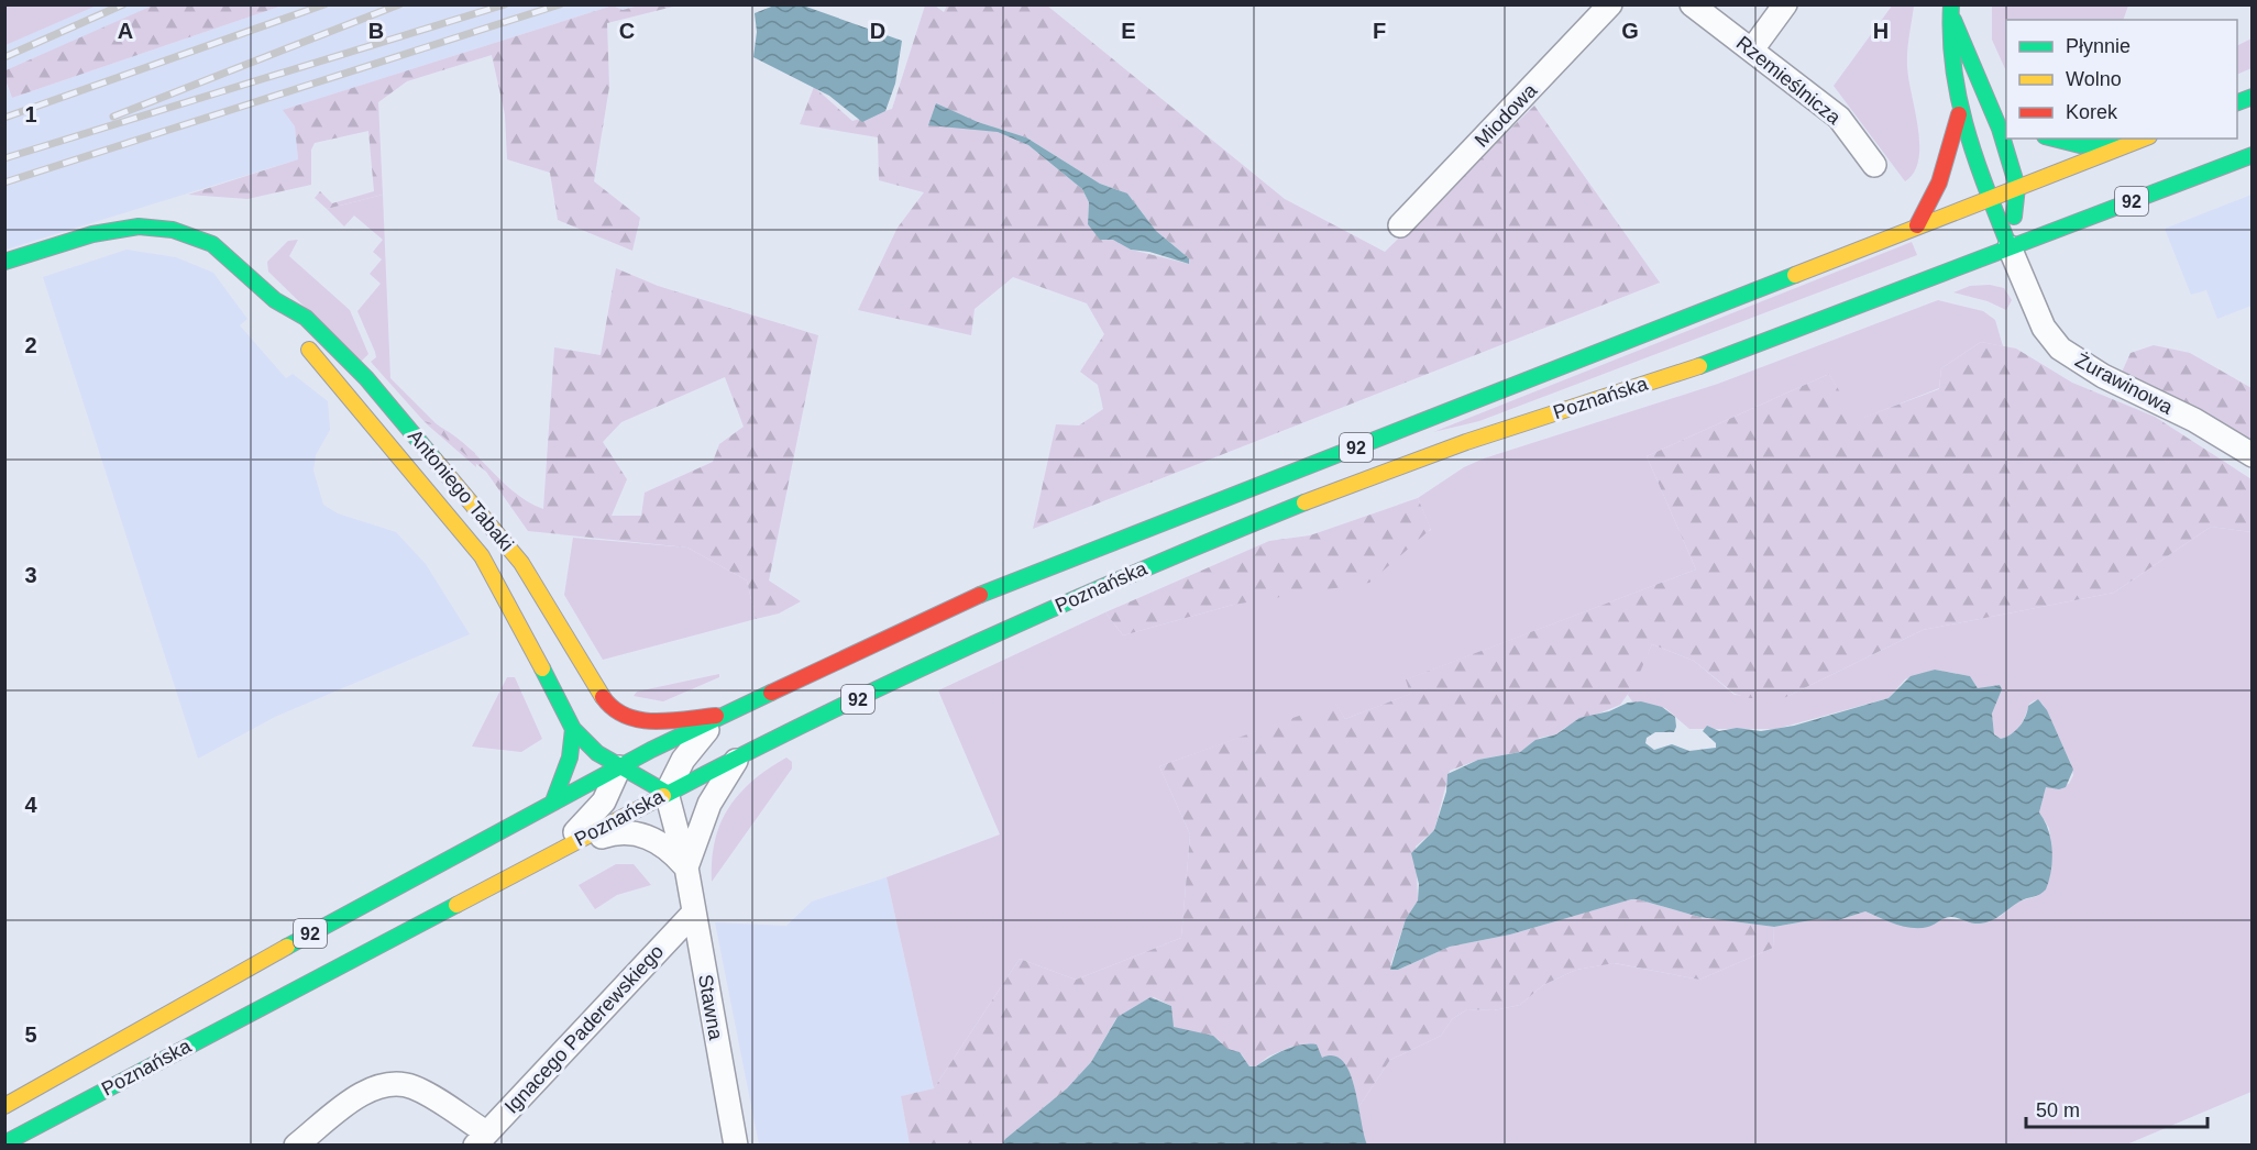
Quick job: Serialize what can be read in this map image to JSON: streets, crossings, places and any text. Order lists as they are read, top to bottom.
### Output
{
  "streets": {
    "main road": ["92", "Poznańska", "Antoniego Tabaki"],
    "street": [
      "Rzemieślnicza",
      "Miodowa",
      "Żurawinowa",
      "Stawna",
      "Ignacego Paderewskiego"
    ]
  },
  "crossings": [
    ["Żurawinowa", "Poznańska"],
    ["Poznańska", "Antoniego Tabaki"],
    ["Poznańska", "Stawna"],
    ["Antoniego Tabaki", "Stawna"],
    ["Stawna", "Ignacego Paderewskiego"]
  ],
  "legend": ["Płynnie", "Wolno", "Korek"],
  "scale_bar": "50 m",
  "grid": {
    "columns": [
      "A",
      "B",
      "C",
      "D",
      "E",
      "F",
      "G",
      "H"
    ],
    "rows": [
      "1",
      "2",
      "3",
      "4",
      "5"
    ]
  }
}
